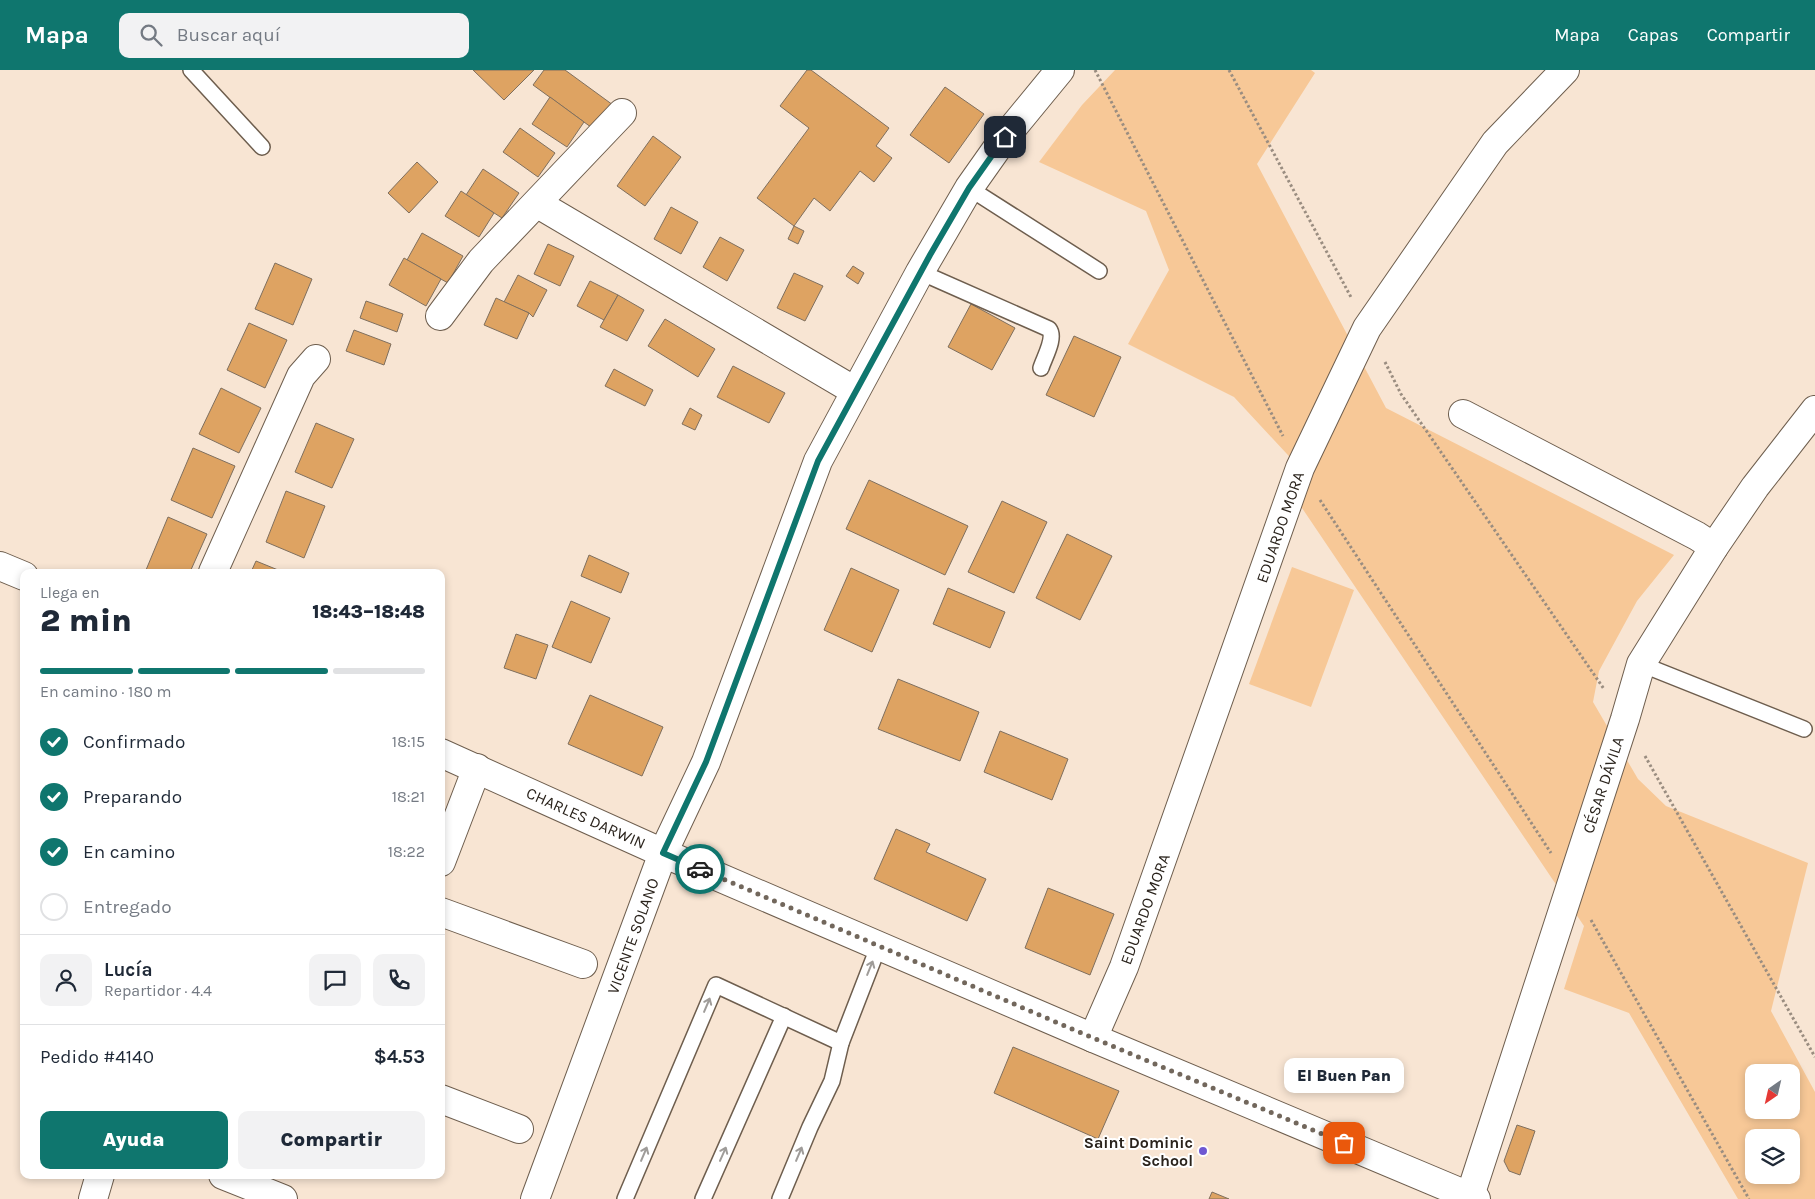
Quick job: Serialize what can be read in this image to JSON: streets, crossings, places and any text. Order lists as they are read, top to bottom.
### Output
{
  "streets": {
    "street": [
      "EDUARDO MORA",
      "CÉSAR DÁVILA",
      "CHARLES DARWIN",
      "VICENTE SOLANO"
    ]
  },
  "crossings": [
    ["EDUARDO MORA", "CHARLES DARWIN"],
    ["CÉSAR DÁVILA", "CHARLES DARWIN"],
    ["CHARLES DARWIN", "VICENTE SOLANO"]
  ],
  "places": ["El Buen Pan", "Saint Dominic School"],
  "north": "bottom left",
  "page": {
    "header": "Mapa",
    "search": "Buscar aquí",
    "nav": ["Mapa", "Capas", "Compartir"],
    "heading": ["2 min", "Llega en", "18:43–18:48"],
    "panel": [
      "Lucía",
      "Repartidor · 4.4",
      "Pedido #4140",
      "$4.53"
    ],
    "bar": "En camino · 180 m",
    "list": [
      ["Confirmado", "18:15"],
      ["Preparando", "18:21"],
      ["En camino", "18:22"],
      "Entregado"
    ],
    "bubble": "El Buen Pan",
    "buttons": ["Ayuda", "Compartir"]
  }
}
